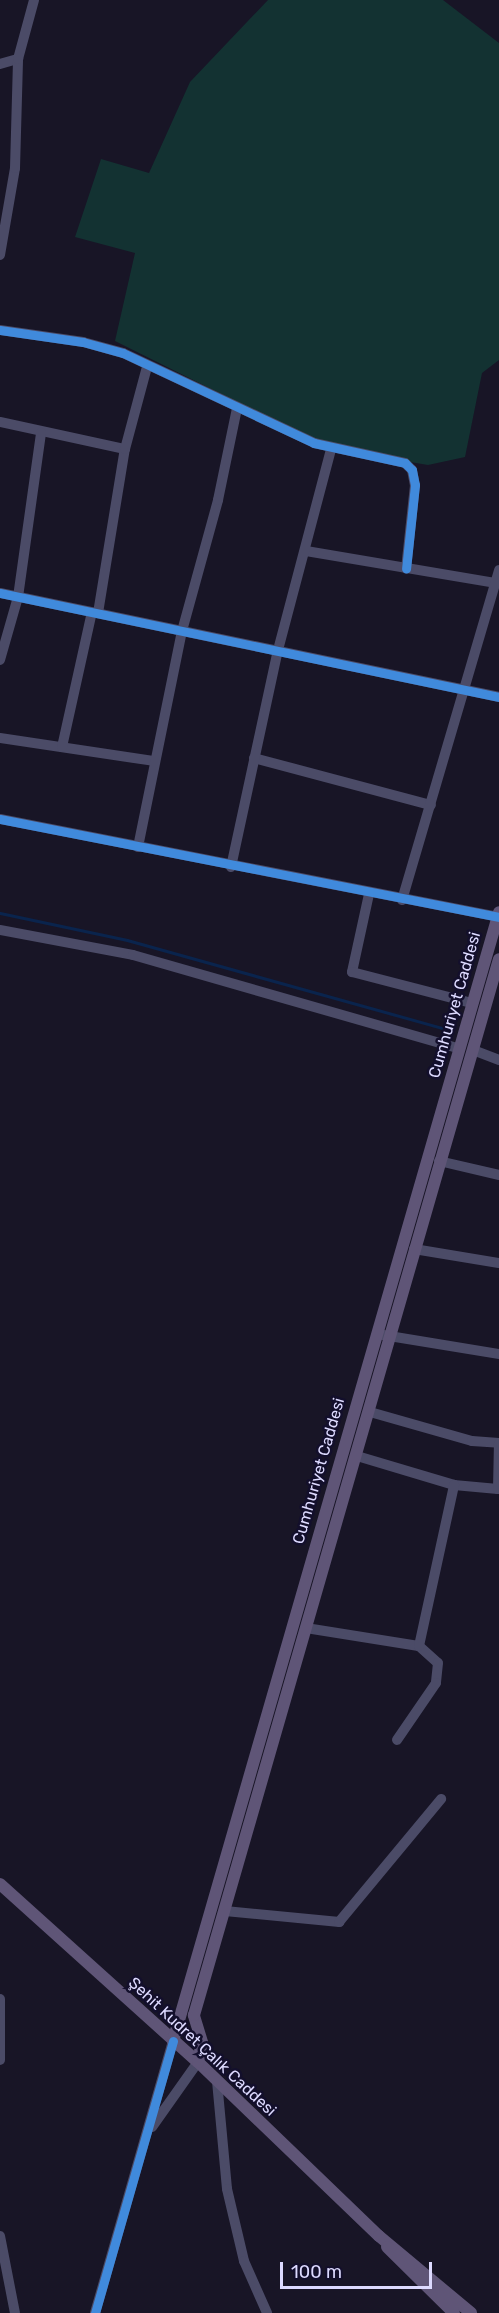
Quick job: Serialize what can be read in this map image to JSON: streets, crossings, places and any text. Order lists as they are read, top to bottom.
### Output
{
  "streets": {
    "main road": ["Cumhuriyet Caddesi", "Şehit Kudret Çalık Caddesi"]
  },
  "crossings": [
    ["Cumhuriyet Caddesi", "Şehit Kudret Çalık Caddesi"]
  ],
  "scale_bar": "100 m"
}
